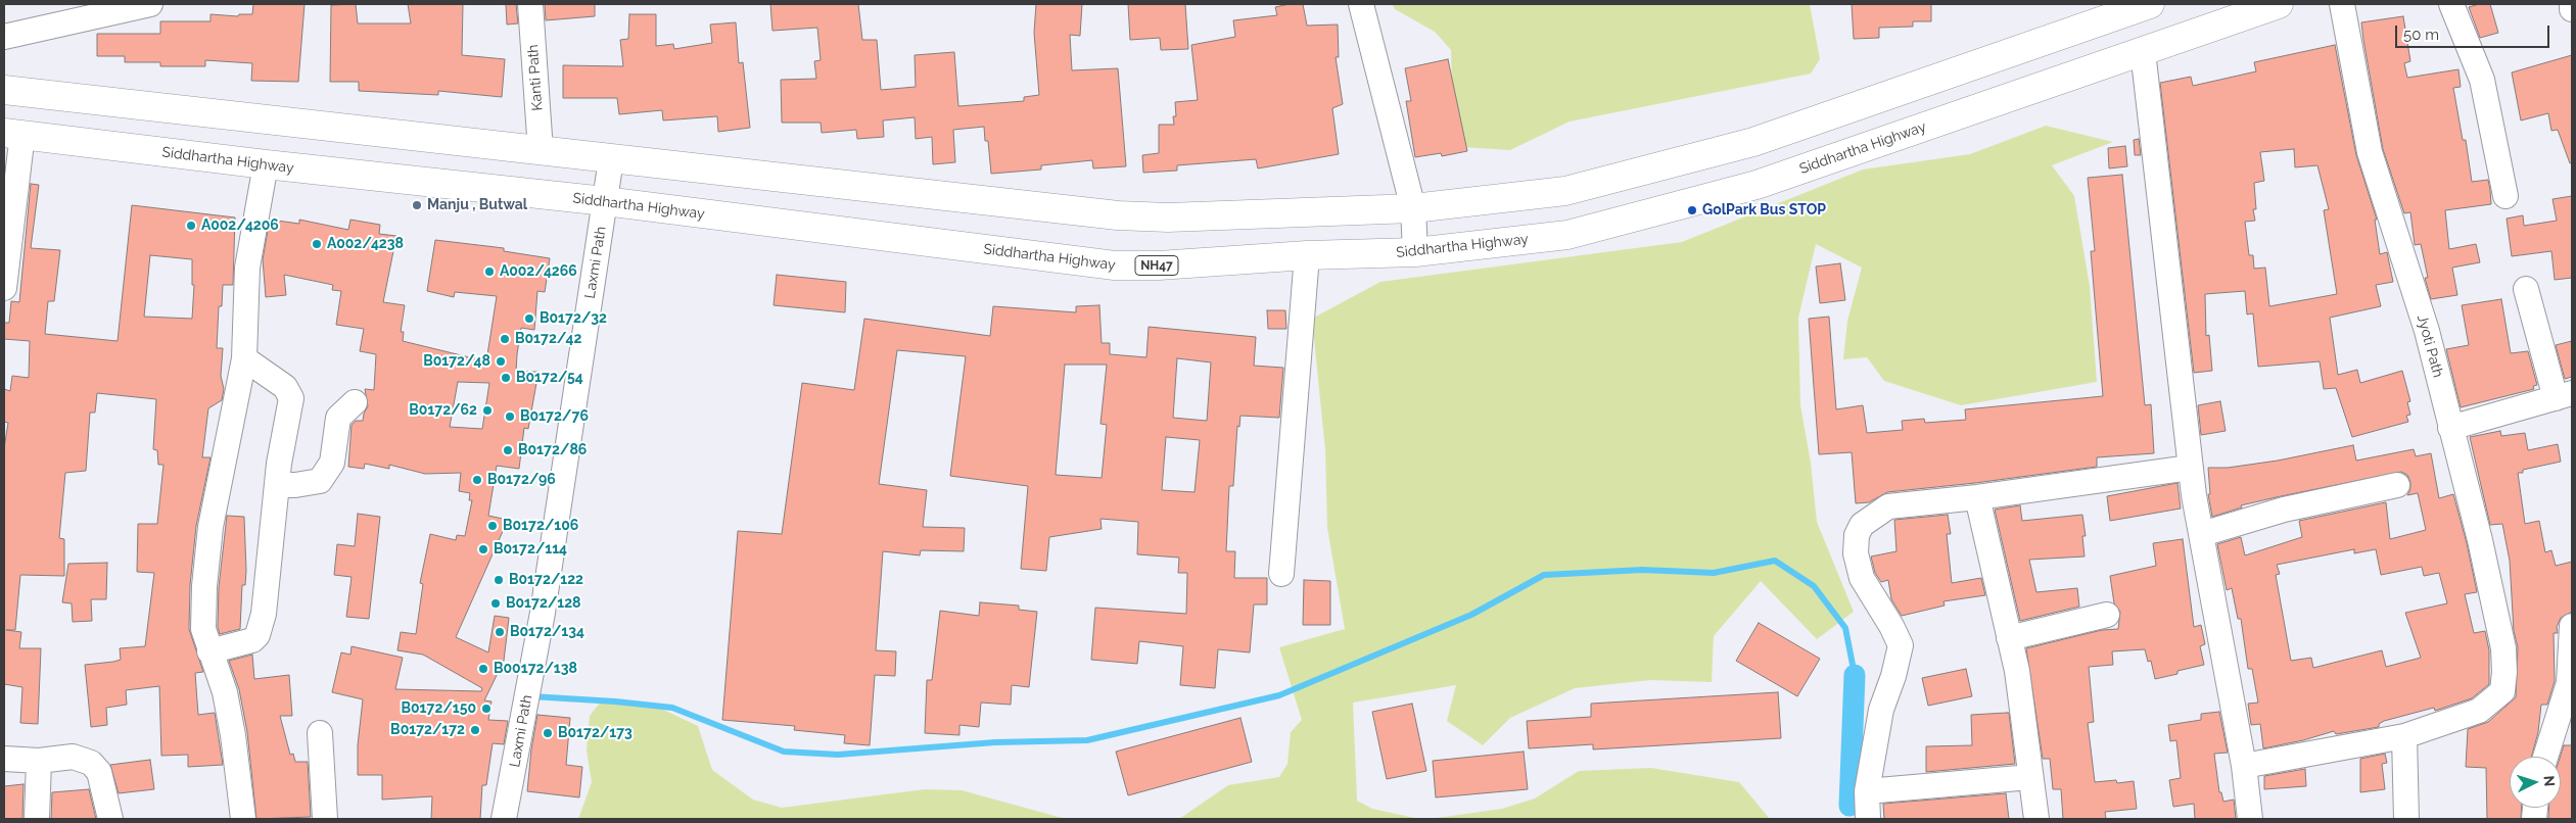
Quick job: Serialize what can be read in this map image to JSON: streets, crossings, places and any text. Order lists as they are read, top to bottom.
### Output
{
  "streets": {
    "highway": ["Siddhartha Highway", "NH47"],
    "street": ["Kanti Path", "Laxmi Path", "Jyoti Path"]
  },
  "crossings": [
    ["Siddhartha Highway", "Laxmi Path"]
  ],
  "places": [
    "Manju , Butwal",
    "GolPark Bus STOP",
    "A002/4206",
    "A002/4238",
    "A002/4266",
    "B0172/32",
    "B0172/42",
    "B0172/48",
    "B0172/54",
    "B0172/62",
    "B0172/76",
    "B0172/86",
    "B0172/96",
    "B0172/106",
    "B0172/114",
    "B0172/122",
    "B0172/128",
    "B0172/134",
    "B00172/138",
    "B0172/150",
    "B0172/172",
    "B0172/173"
  ],
  "scale_bar": "50 m",
  "north": "right"
}
